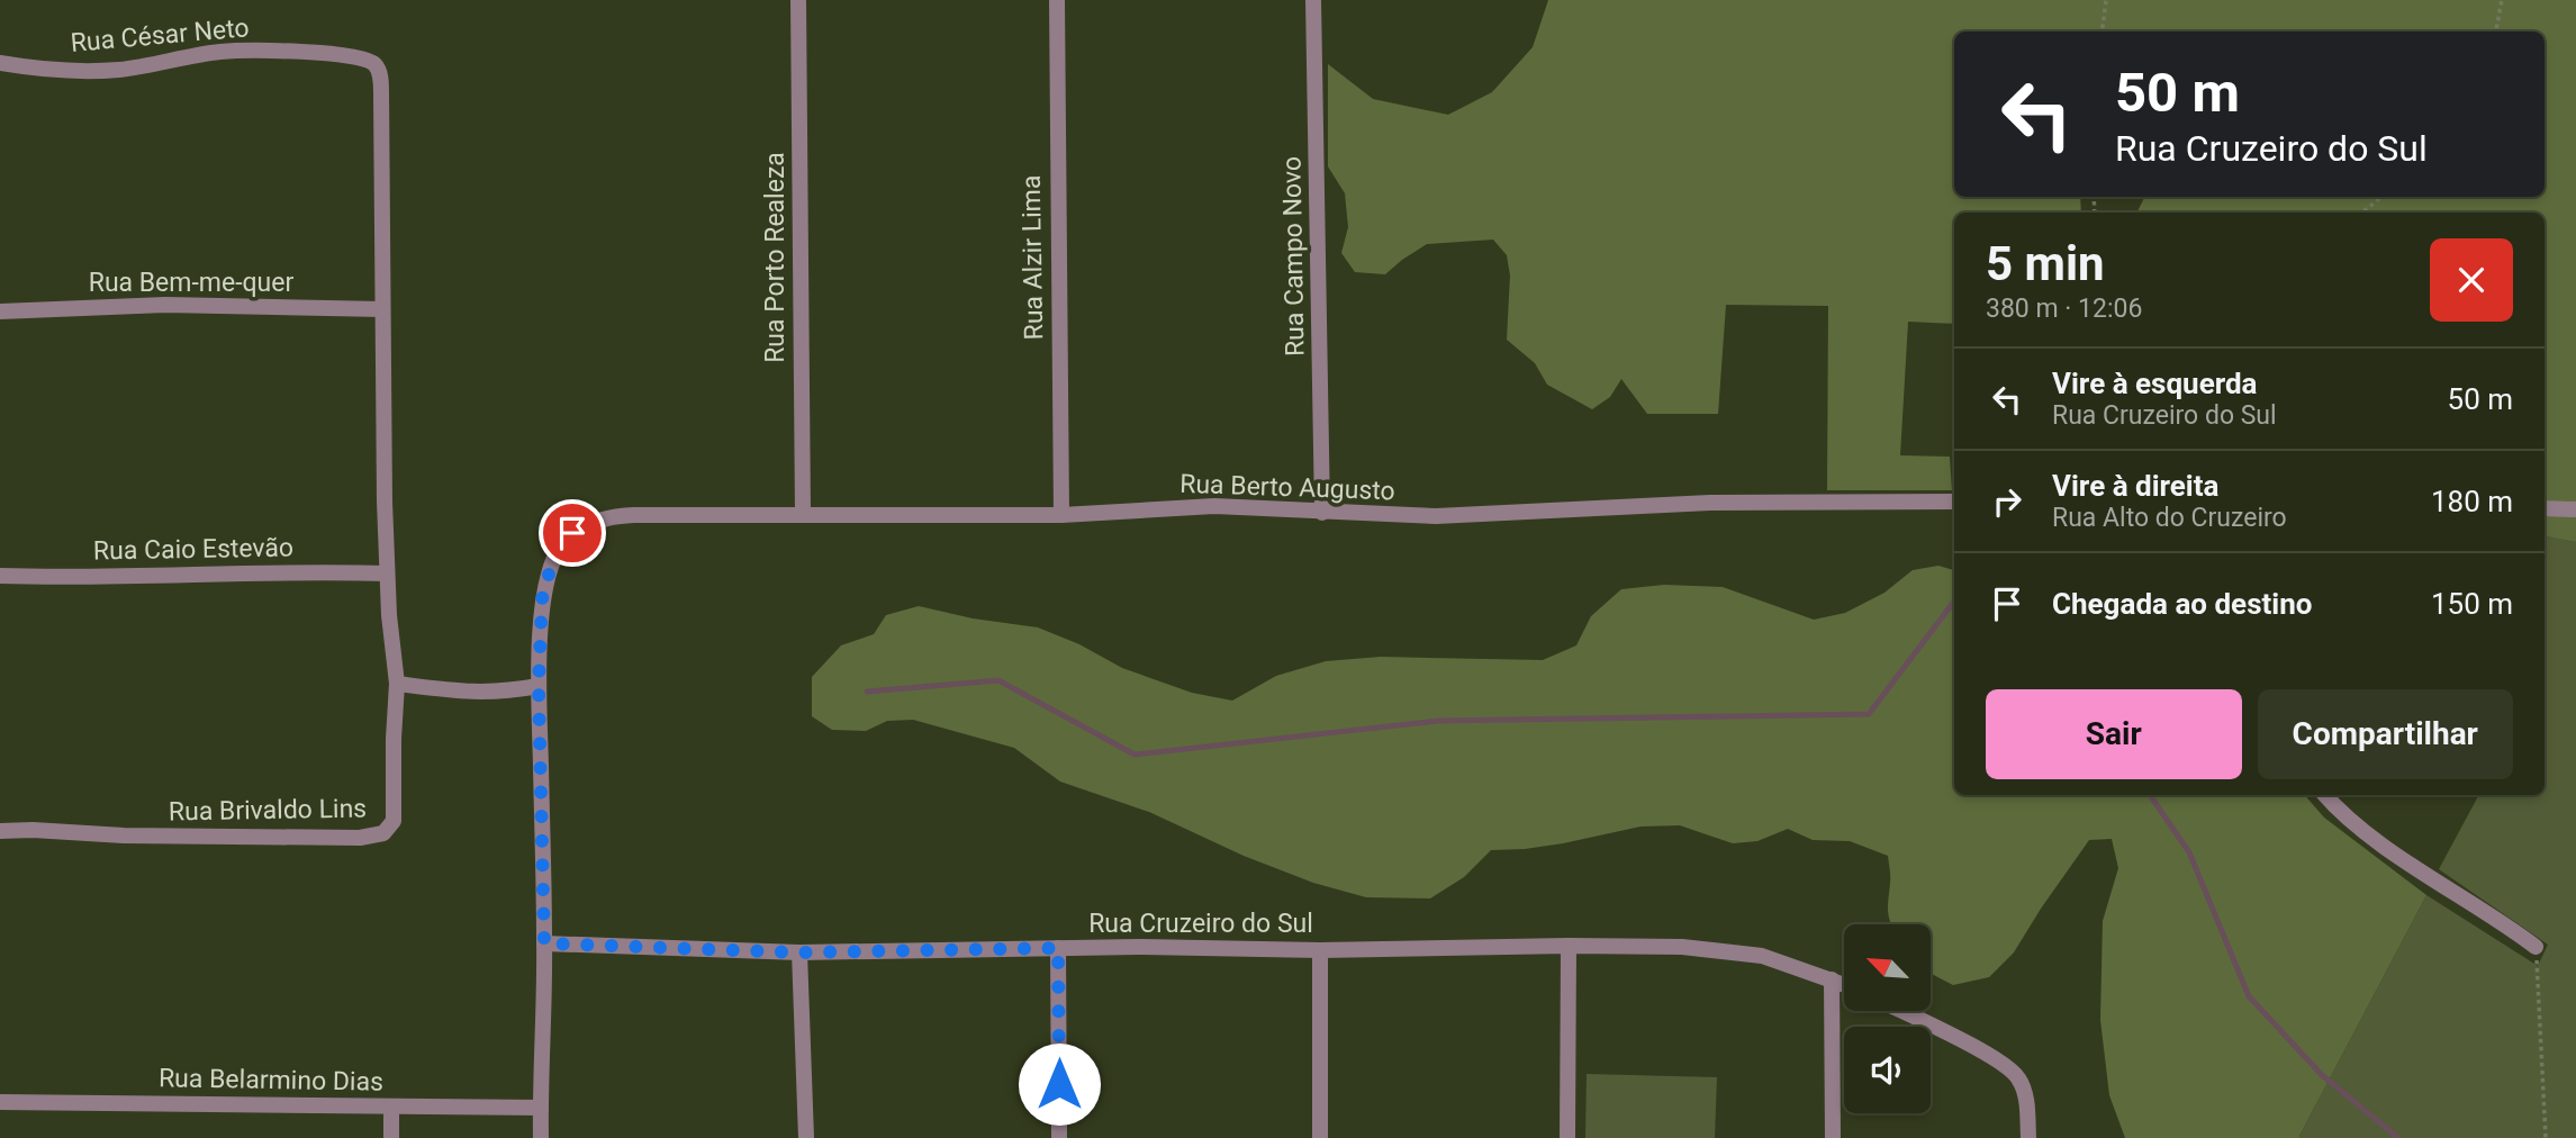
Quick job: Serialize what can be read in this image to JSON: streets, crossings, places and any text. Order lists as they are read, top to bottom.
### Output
{
  "streets": {
    "street": [
      "Rua César Neto",
      "Rua Campo Novo",
      "Rua Porto Realeza",
      "Rua Alzir Lima",
      "Rua Bem-me-quer",
      "Rua Berto Augusto",
      "Rua Caio Estevão",
      "Rua Brivaldo Lins",
      "Rua Cruzeiro do Sul",
      "Rua Belarmino Dias"
    ]
  },
  "crossings": [
    ["Rua César Neto", "Rua Bem-me-quer"],
    ["Rua Campo Novo", "Rua Berto Augusto"],
    ["Rua Porto Realeza", "Rua Berto Augusto"],
    ["Rua Alzir Lima", "Rua Berto Augusto"]
  ],
  "north": "top left",
  "page": {
    "turn": ["50 m", "Rua Cruzeiro do Sul"],
    "heading": ["5 min", "380 m · 12:06"],
    "list": [
      {
        "name": "Vire à esquerda",
        "note": "Rua Cruzeiro do Sul",
        "value": "50 m"
      },
      {
        "name": "Vire à direita",
        "note": "Rua Alto do Cruzeiro",
        "value": "180 m"
      },
      {
        "name": "Chegada ao destino",
        "value": "150 m"
      }
    ],
    "buttons": ["Sair", "Compartilhar"]
  }
}
